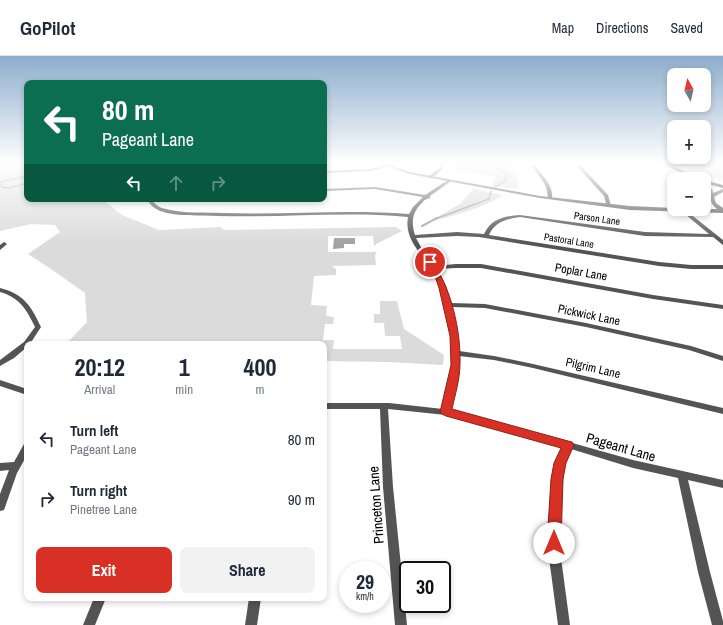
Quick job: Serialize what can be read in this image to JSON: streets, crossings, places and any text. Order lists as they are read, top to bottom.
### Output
{
  "streets": {
    "street": [
      "Parson Lane",
      "Pastoral Lane",
      "Poplar Lane",
      "Pickwick Lane",
      "Pilgrim Lane",
      "Pageant Lane",
      "Princeton Lane"
    ]
  },
  "crossings": [
    ["Parson Lane", "Pastoral Lane"],
    ["Pageant Lane", "Princeton Lane"]
  ],
  "north": "top",
  "page": {
    "header": "GoPilot",
    "nav": ["Map", "Directions", "Saved"],
    "map_buttons": ["+", "−"],
    "turn": ["80 m", "Pageant Lane"],
    "eta": [
      "20:12",
      "Arrival",
      "1",
      "min",
      "400",
      "m"
    ],
    "list": [
      {
        "name": "Turn left",
        "note": "Pageant Lane",
        "value": "80 m"
      },
      {
        "name": "Turn right",
        "note": "Pinetree Lane",
        "value": "90 m"
      }
    ],
    "buttons": ["Exit", "Share"],
    "speed": "29 km/h",
    "limit": "30"
  }
}
